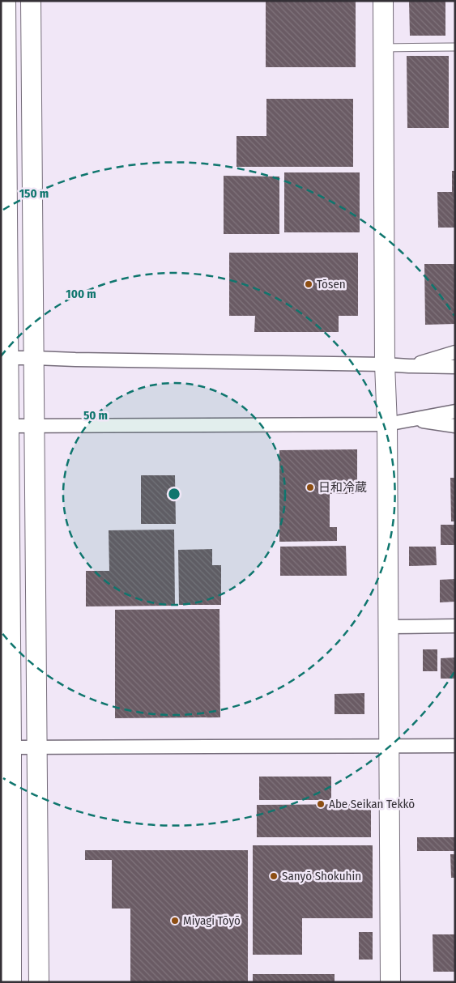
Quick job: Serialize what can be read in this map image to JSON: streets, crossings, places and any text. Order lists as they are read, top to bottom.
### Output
{
  "places": [
    "Tōsen",
    "日和冷蔵",
    "Abe Seikan Tekkō",
    "Sanyō Shokuhin",
    "Miyagi Tōyō"
  ],
  "rings": ["150 m", "100 m", "50 m"]
}
